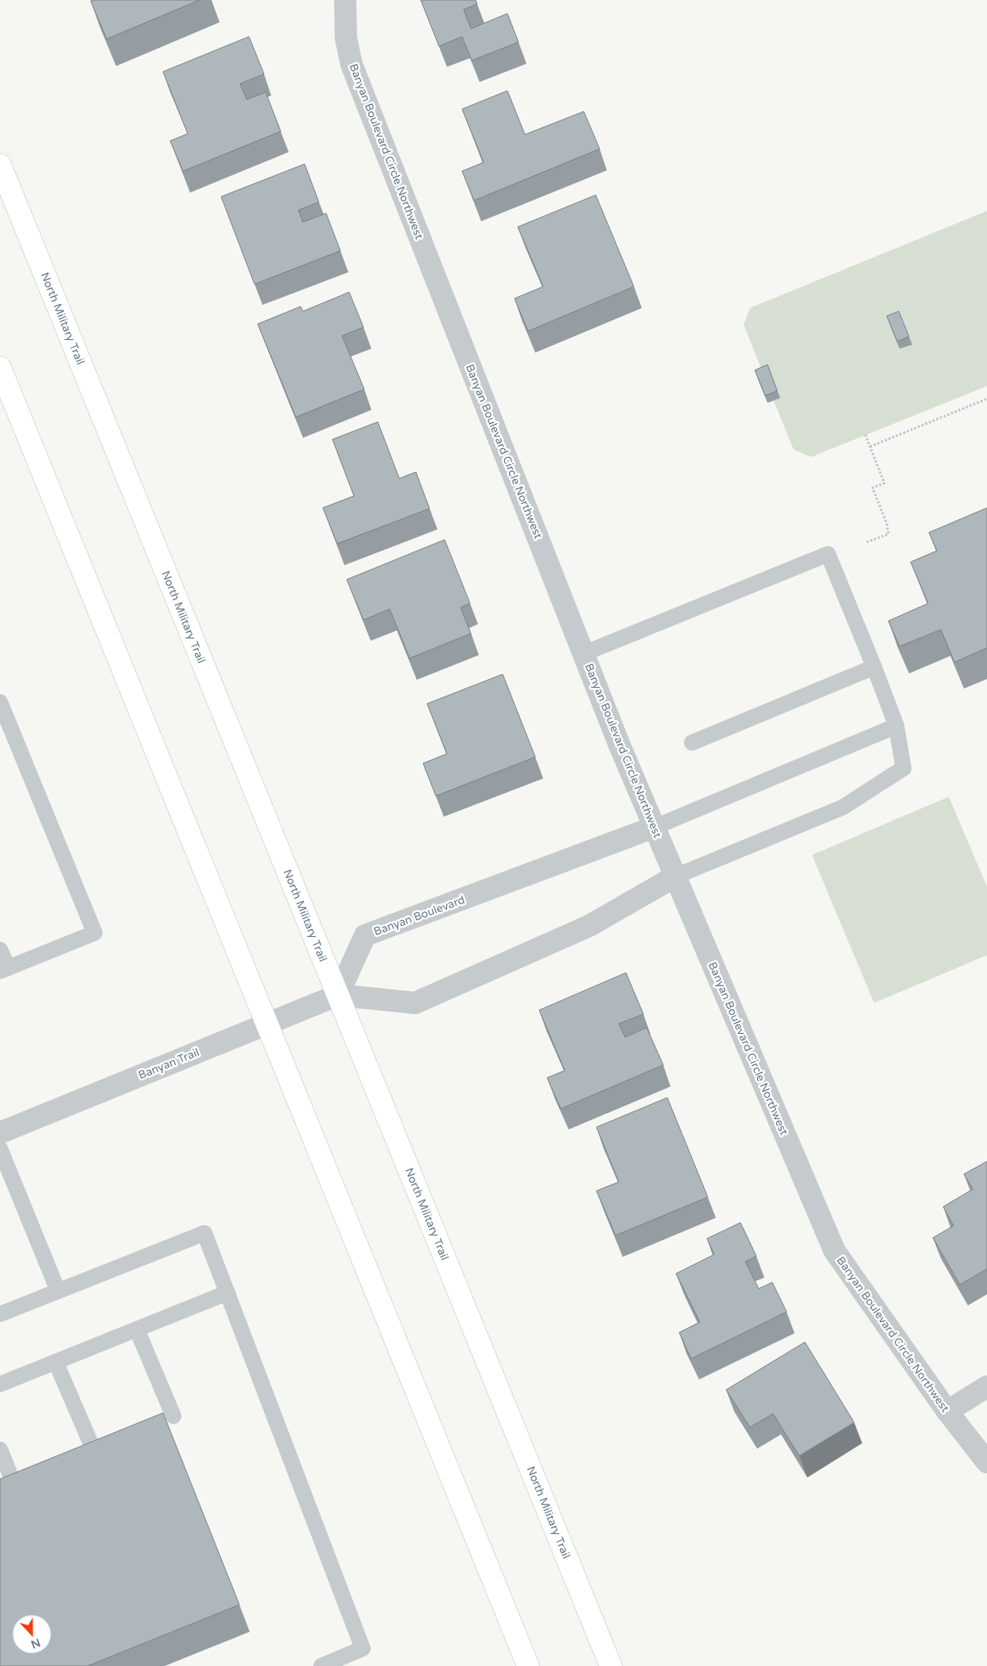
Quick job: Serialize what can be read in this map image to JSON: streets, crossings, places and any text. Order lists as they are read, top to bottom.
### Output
{
  "streets": {
    "main road": ["North Military Trail"],
    "street": ["Banyan Boulevard Circle Northwest", "Banyan Boulevard", "Banyan Trail"]
  },
  "crossings": [
    ["Banyan Boulevard Circle Northwest", "Banyan Boulevard"],
    ["North Military Trail", "Banyan Boulevard"],
    ["North Military Trail", "Banyan Trail"],
    ["Banyan Boulevard", "Banyan Trail"]
  ],
  "north": "bottom"
}
